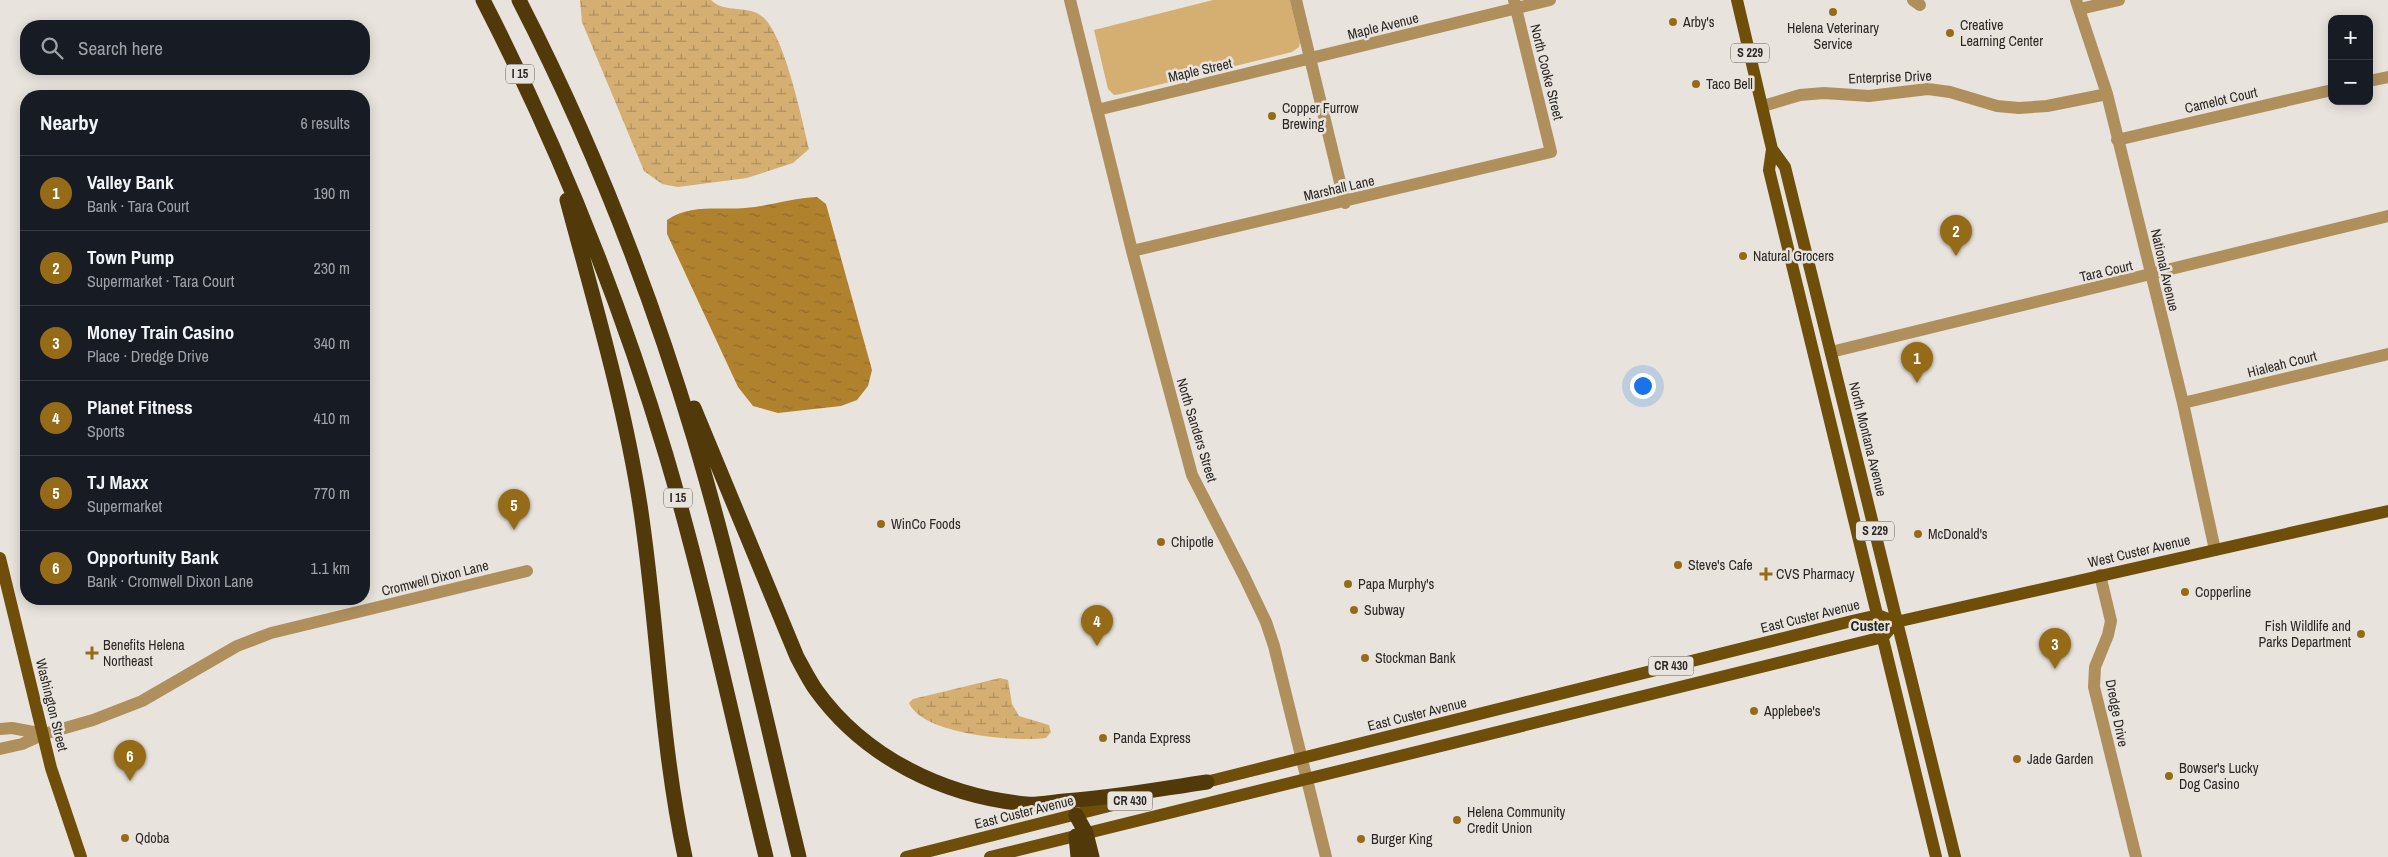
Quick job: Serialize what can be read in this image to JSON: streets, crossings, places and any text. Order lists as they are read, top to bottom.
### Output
{
  "streets": {
    "highway": ["I 15"],
    "main road": [
      "S 229",
      "North Montana Avenue",
      "West Custer Avenue",
      "East Custer Avenue",
      "CR 430",
      "Washington Street"
    ],
    "street": [
      "Maple Avenue",
      "Maple Street",
      "North Cooke Street",
      "Enterprise Drive",
      "Camelot Court",
      "Marshall Lane",
      "National Avenue",
      "Tara Court",
      "Hialeah Court",
      "North Sanders Street",
      "Cromwell Dixon Lane",
      "Dredge Drive"
    ]
  },
  "crossings": [
    ["Maple Avenue", "Maple Street"],
    ["Maple Avenue", "North Cooke Street"],
    ["Maple Street", "North Sanders Street"],
    ["North Cooke Street", "Marshall Lane"],
    ["Enterprise Drive", "National Avenue"],
    ["Enterprise Drive", "North Montana Avenue"],
    ["Camelot Court", "National Avenue"],
    ["Marshall Lane", "North Sanders Street"],
    ["National Avenue", "Tara Court"],
    ["National Avenue", "Hialeah Court"],
    ["National Avenue", "West Custer Avenue"],
    ["Tara Court", "North Montana Avenue"],
    ["North Sanders Street", "East Custer Avenue"],
    ["North Sanders Street", "CR 430"],
    ["North Montana Avenue", "West Custer Avenue"],
    ["North Montana Avenue", "East Custer Avenue"],
    ["North Montana Avenue", "CR 430"],
    ["West Custer Avenue", "East Custer Avenue"],
    ["West Custer Avenue", "Dredge Drive"],
    ["Cromwell Dixon Lane", "Washington Street"]
  ],
  "districts": ["Custer"],
  "places": {
    "other": [
      "Helena Veterinary Service",
      "Arby's",
      "Creative Learning Center",
      "Taco Bell",
      "Copper Furrow Brewing",
      "Natural Grocers",
      "WinCo Foods",
      "McDonald's",
      "Chipotle",
      "Steve's Cafe",
      "Papa Murphy's",
      "Copperline",
      "Subway",
      "Fish Wildlife and Parks Department",
      "Stockman Bank",
      "Applebee's",
      "Panda Express",
      "Jade Garden",
      "Bowser's Lucky Dog Casino",
      "Helena Community Credit Union",
      "Qdoba",
      "Burger King"
    ],
    "health": ["CVS Pharmacy", "Benefits Helena Northeast"]
  },
  "page": {
    "map_buttons": ["+", "−"],
    "search": "Search here",
    "heading": ["Nearby", "6 results"],
    "list": [
      {
        "mark": "1",
        "name": "Valley Bank",
        "note": "Bank · Tara Court",
        "value": "190 m"
      },
      {
        "mark": "2",
        "name": "Town Pump",
        "note": "Supermarket · Tara Court",
        "value": "230 m"
      },
      {
        "mark": "3",
        "name": "Money Train Casino",
        "note": "Place · Dredge Drive",
        "value": "340 m"
      },
      {
        "mark": "4",
        "name": "Planet Fitness",
        "note": "Sports",
        "value": "410 m"
      },
      {
        "mark": "5",
        "name": "TJ Maxx",
        "note": "Supermarket",
        "value": "770 m"
      },
      {
        "mark": "6",
        "name": "Opportunity Bank",
        "note": "Bank · Cromwell Dixon Lane",
        "value": "1.1 km"
      }
    ],
    "pins": [
      "2",
      "1",
      "5",
      "4",
      "3",
      "6"
    ]
  }
}
